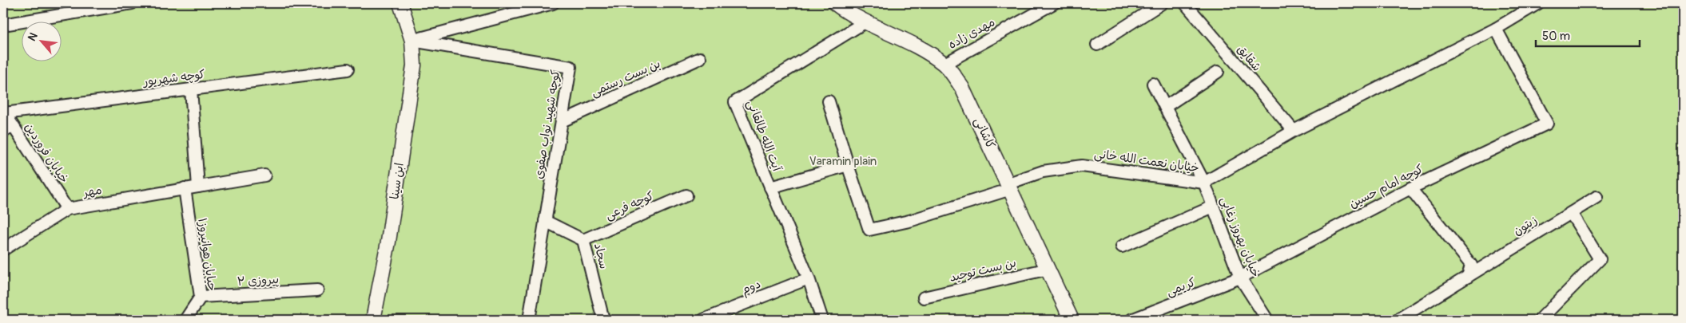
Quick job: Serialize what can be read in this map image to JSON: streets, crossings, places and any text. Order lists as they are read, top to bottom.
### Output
{
  "streets": {
    "street": [
      "مهدی زاده",
      "شقایق",
      "کوچه شهریور",
      "بن بست رستمی",
      "کوچه شهید نواب صفوی",
      "کاشانی",
      "آیت الله طالقانی",
      "خیابان فروردین",
      "خیابان نعمت الله خانی",
      "ابن سینا",
      "کوچه امام حسین",
      "مهر",
      "کوچه فرعی",
      "زیتون",
      "خیابان بهروز زغابی",
      "حیابان هوانیروز۱",
      "سجاد",
      "بن بست توحید",
      "پیروزی ۲",
      "دوم",
      "کریمی"
    ]
  },
  "crossings": [
    ["مهدی زاده", "کاشانی"],
    ["شقایق", "خیابان نعمت الله خانی"],
    ["کوچه شهریور", "خیابان فروردین"],
    ["بن بست رستمی", "کوچه شهید نواب صفوی"],
    ["کوچه شهید نواب صفوی", "ابن سینا"],
    ["کوچه شهید نواب صفوی", "سجاد"],
    ["کاشانی", "آیت الله طالقانی"],
    ["کاشانی", "خیابان نعمت الله خانی"],
    ["کاشانی", "بن بست توحید"],
    ["آیت الله طالقانی", "دوم"],
    ["خیابان فروردین", "مهر"],
    ["خیابان نعمت الله خانی", "کوچه امام حسین"],
    ["خیابان نعمت الله خانی", "خیابان بهروز زغابی"],
    ["کوچه امام حسین", "خیابان بهروز زغابی"],
    ["کوچه امام حسین", "کریمی"],
    ["مهر", "حیابان هوانیروز۱"],
    ["کوچه فرعی", "سجاد"],
    ["خیابان بهروز زغابی", "کریمی"],
    ["حیابان هوانیروز۱", "پیروزی ۲"]
  ],
  "parks": ["Varamin plain"],
  "scale_bar": "50 m",
  "north": "top left"
}
